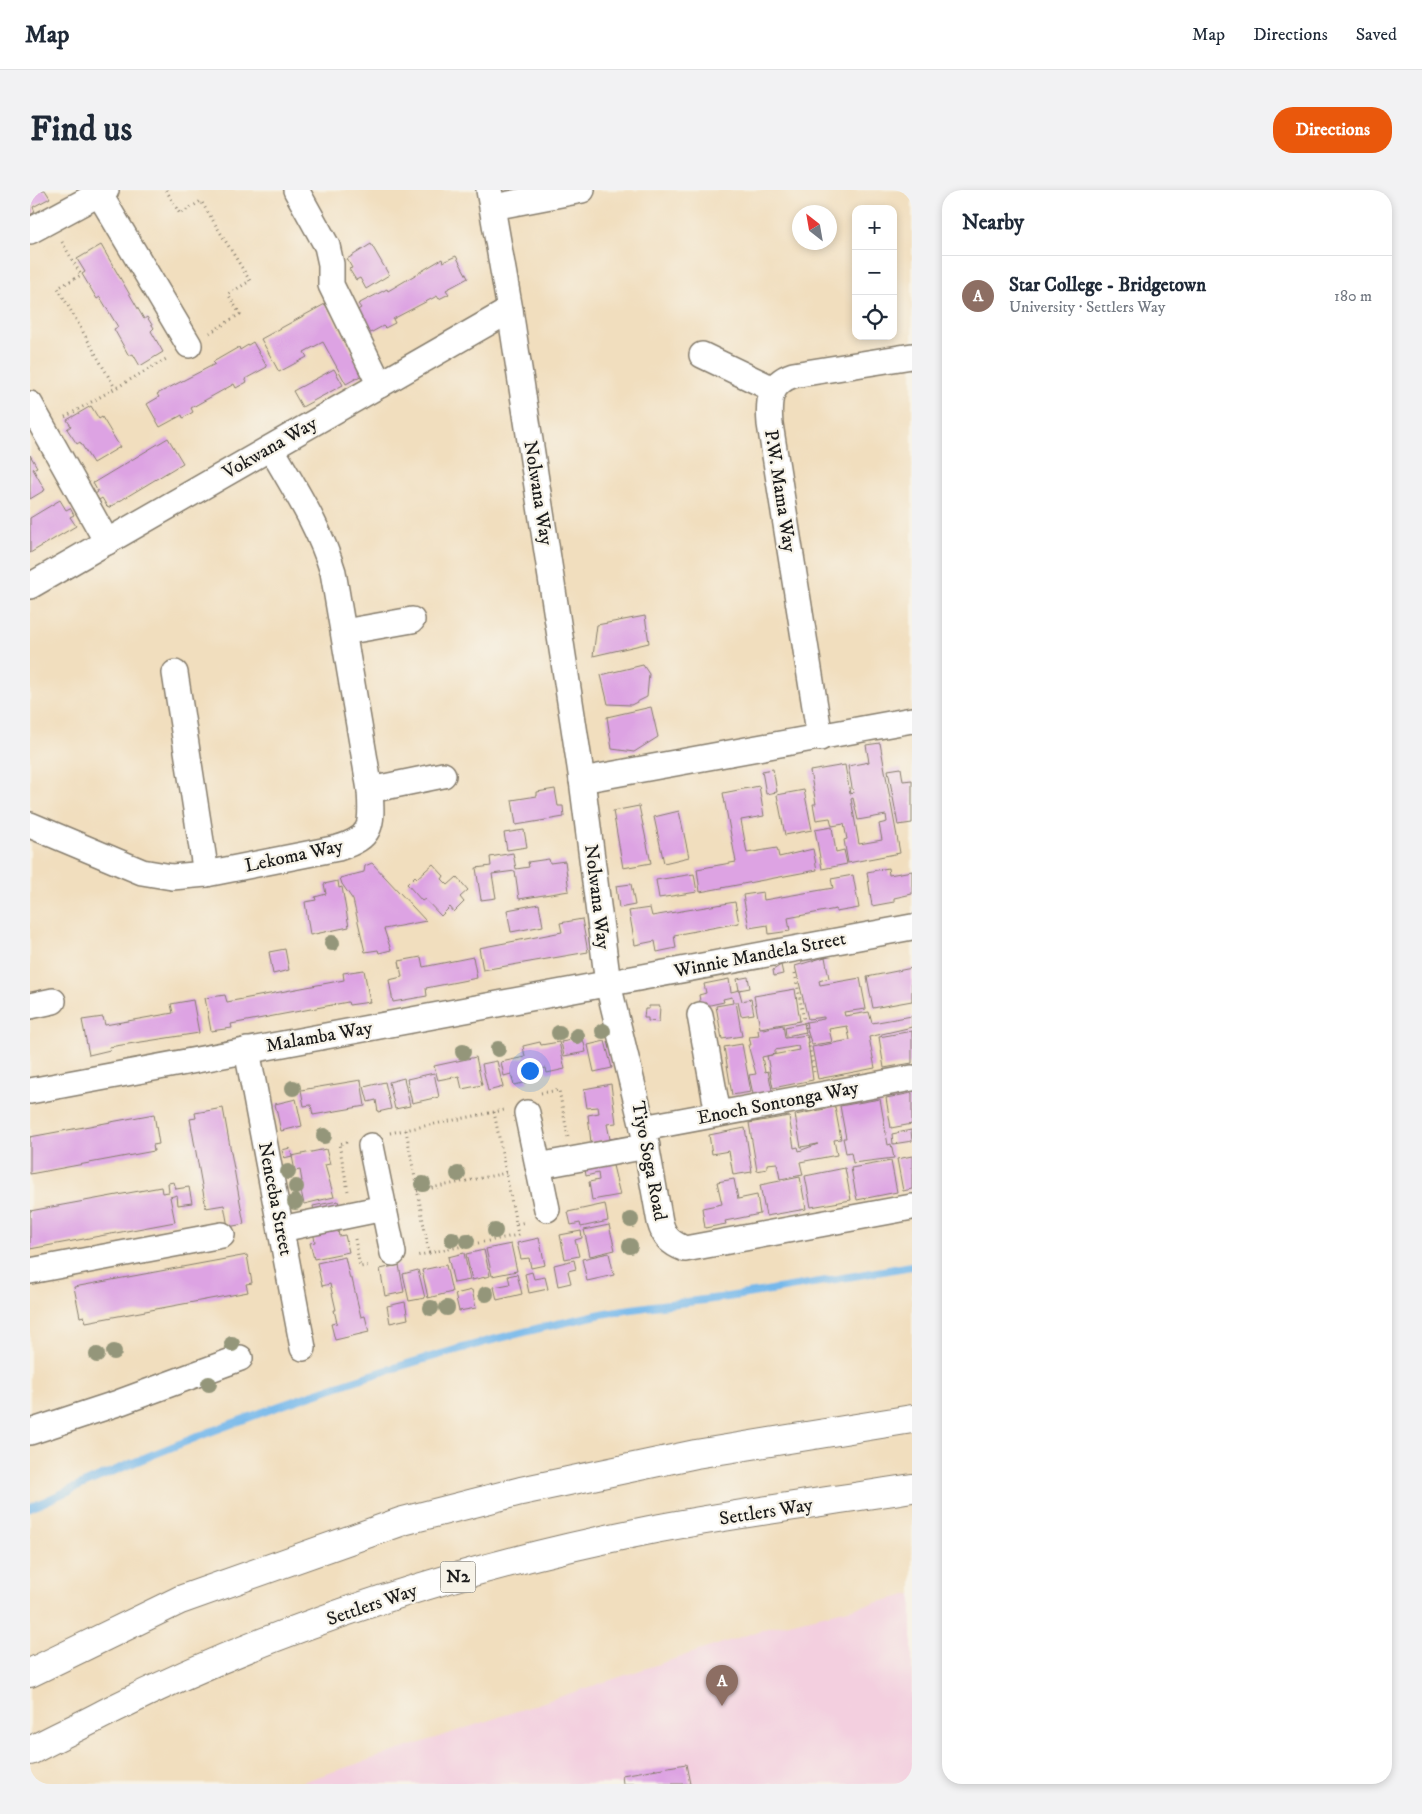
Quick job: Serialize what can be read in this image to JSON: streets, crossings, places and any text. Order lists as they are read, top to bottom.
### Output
{
  "streets": {
    "highway": ["Settlers Way", "N2"],
    "street": [
      "Vokwana Way",
      "P.W. Mama Way",
      "Nolwana Way",
      "Lekoma Way",
      "Winnie Mandela Street",
      "Malamba Way",
      "Enoch Sontonga Way",
      "Tiyo Soga Road",
      "Nenceba Street"
    ]
  },
  "crossings": [
    ["Vokwana Way", "Nolwana Way"],
    ["Vokwana Way", "Lekoma Way"],
    ["Nolwana Way", "Winnie Mandela Street"],
    ["Nolwana Way", "Malamba Way"],
    ["Nolwana Way", "Tiyo Soga Road"],
    ["Winnie Mandela Street", "Malamba Way"],
    ["Winnie Mandela Street", "Tiyo Soga Road"],
    ["Malamba Way", "Tiyo Soga Road"],
    ["Malamba Way", "Nenceba Street"],
    ["Enoch Sontonga Way", "Tiyo Soga Road"]
  ],
  "north": "top left",
  "page": {
    "header": "Map",
    "nav": ["Map", "Directions", "Saved"],
    "buttons": "Directions",
    "title": "Find us",
    "heading": "Nearby",
    "map_buttons": ["+", "−"],
    "list": [
      {
        "mark": "A",
        "name": "Star College - Bridgetown",
        "note": "University · Settlers Way",
        "value": "180 m"
      }
    ],
    "pins": "A"
  }
}
